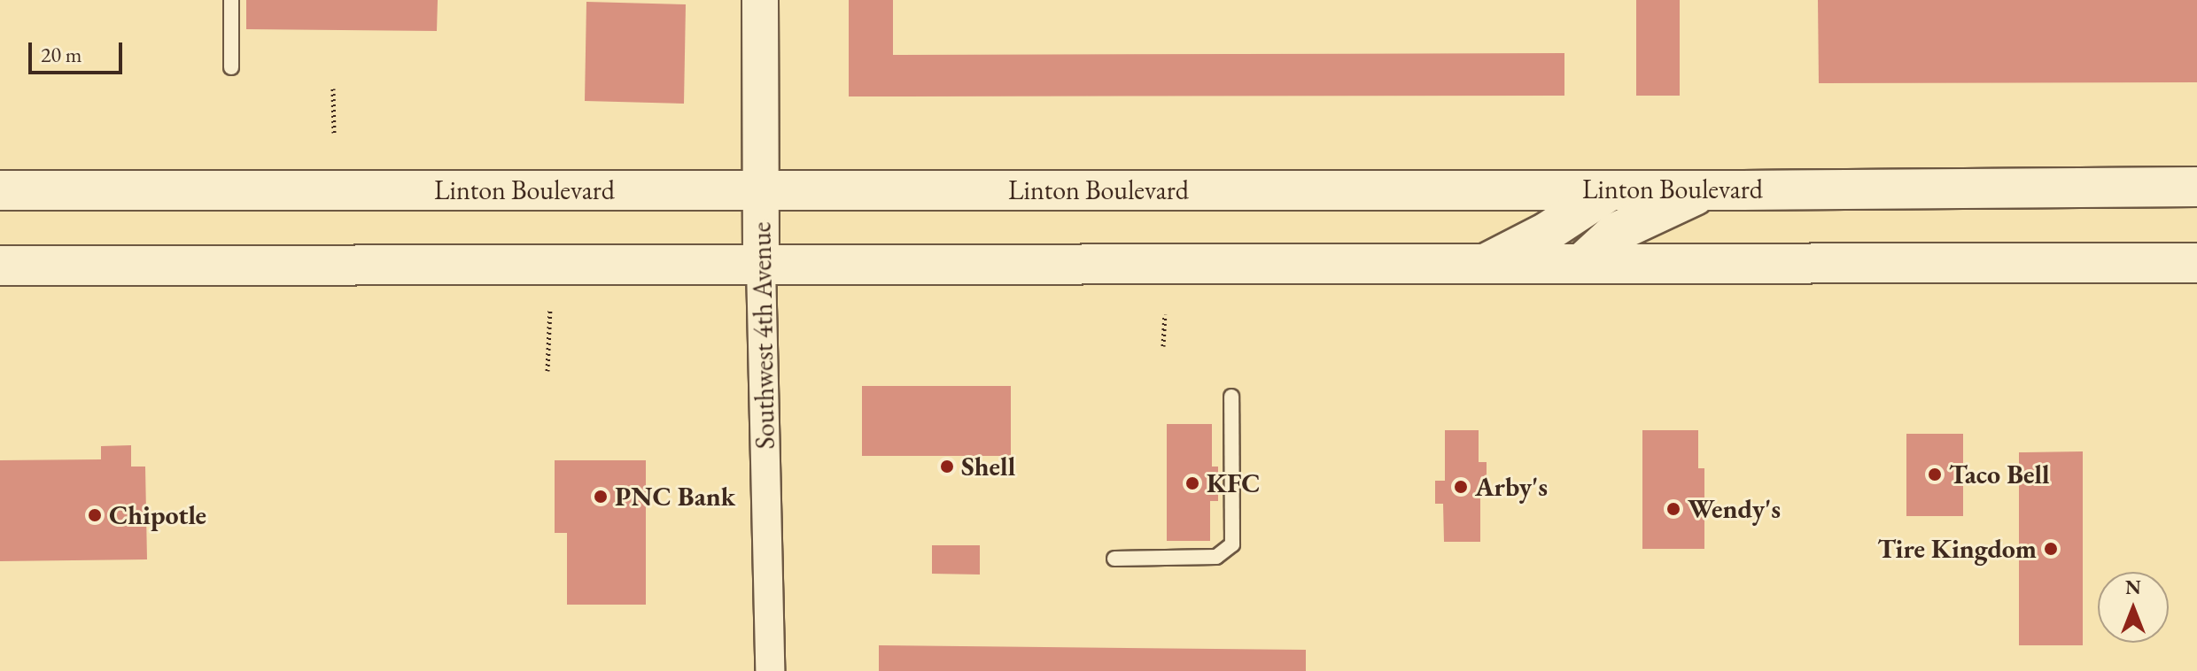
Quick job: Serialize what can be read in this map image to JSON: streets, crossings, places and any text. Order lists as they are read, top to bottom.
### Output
{
  "streets": {
    "main road": ["Linton Boulevard"],
    "street": ["Southwest 4th Avenue"]
  },
  "crossings": [
    ["Linton Boulevard", "Southwest 4th Avenue"]
  ],
  "places": [
    "Shell",
    "Taco Bell",
    "KFC",
    "Arby's",
    "PNC Bank",
    "Wendy's",
    "Chipotle",
    "Tire Kingdom"
  ],
  "scale_bar": "20 m",
  "north": "top"
}
